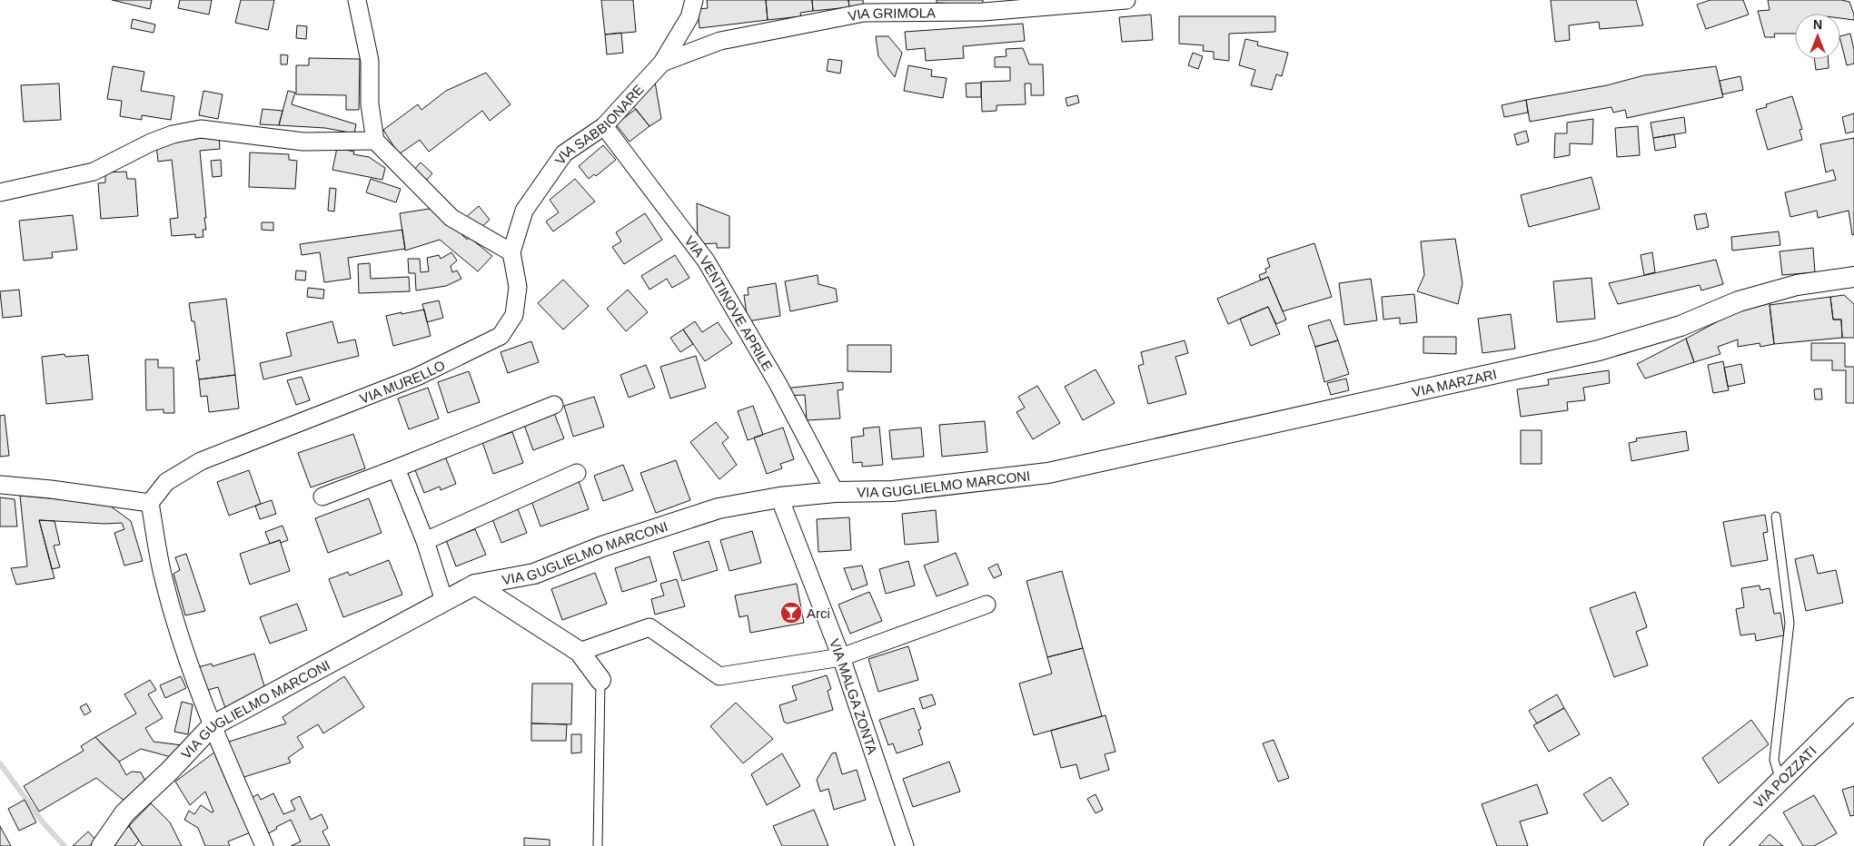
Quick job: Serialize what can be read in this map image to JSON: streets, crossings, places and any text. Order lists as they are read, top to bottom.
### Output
{
  "streets": {
    "street": [
      "VIA GRIMOLA",
      "VIA SABBIONARE",
      "VIA VENTINOVE APRILE",
      "VIA MURELLO",
      "VIA MARZARI",
      "VIA GUGLIELMO MARCONI",
      "VIA MALGA ZONTA",
      "VIA POZZATI"
    ]
  },
  "crossings": [
    ["VIA GRIMOLA", "VIA SABBIONARE"],
    ["VIA SABBIONARE", "VIA VENTINOVE APRILE"],
    ["VIA SABBIONARE", "VIA MURELLO"],
    ["VIA VENTINOVE APRILE", "VIA GUGLIELMO MARCONI"],
    ["VIA MARZARI", "VIA GUGLIELMO MARCONI"],
    ["VIA GUGLIELMO MARCONI", "VIA MALGA ZONTA"]
  ],
  "places": {
    "bar": ["Arci"]
  },
  "north": "top"
}
